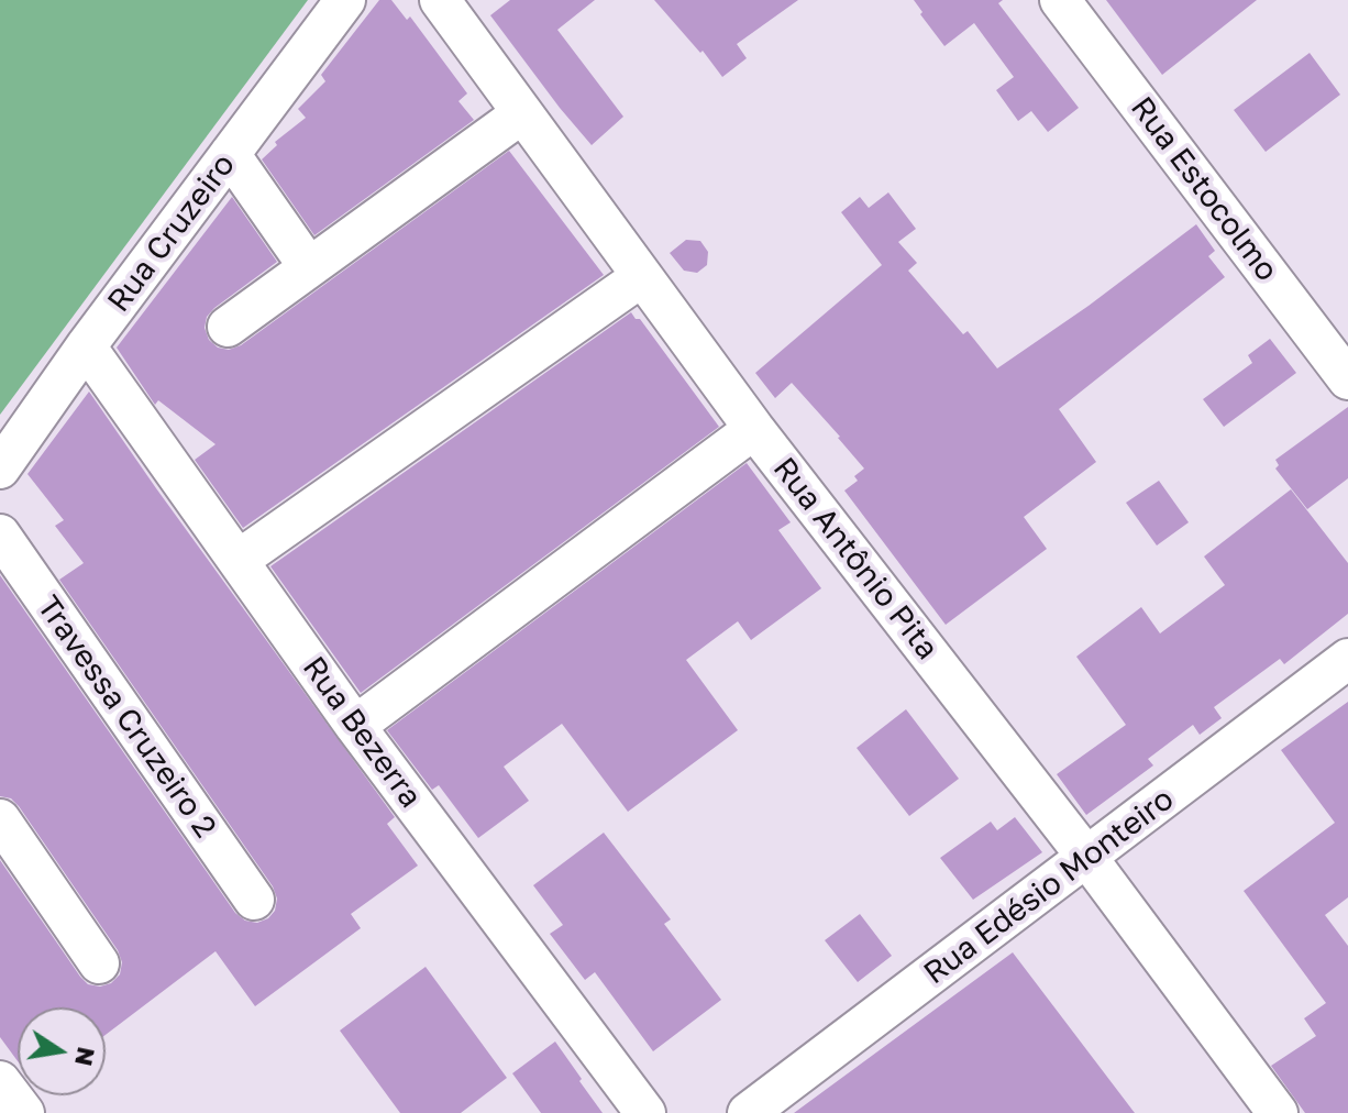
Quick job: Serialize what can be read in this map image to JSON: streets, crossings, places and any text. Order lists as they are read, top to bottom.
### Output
{
  "streets": {
    "street": [
      "Rua Estocolmo",
      "Rua Cruzeiro",
      "Rua Antônio Pita",
      "Travessa Cruzeiro 2",
      "Rua Bezerra",
      "Rua Edésio Monteiro"
    ]
  },
  "crossings": [
    ["Rua Cruzeiro", "Rua Bezerra"],
    ["Rua Antônio Pita", "Rua Edésio Monteiro"]
  ],
  "north": "right"
}
